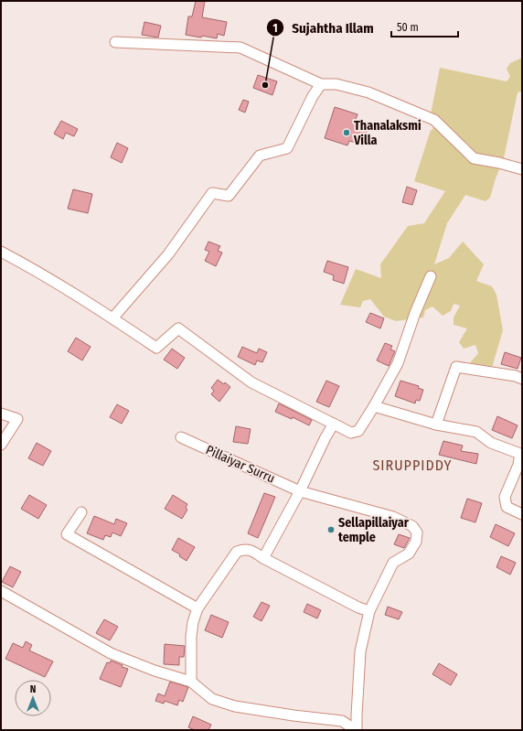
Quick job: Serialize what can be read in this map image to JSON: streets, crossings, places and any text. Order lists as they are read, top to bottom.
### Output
{
  "streets": {
    "street": ["Pillaiyar Surru"]
  },
  "districts": ["SIRUPPIDDY"],
  "places": ["Sujahtha Illam", "Thanalaksmi Villa", "Sellapillaiyar temple"],
  "scale_bar": "50 m",
  "north": "top"
}
